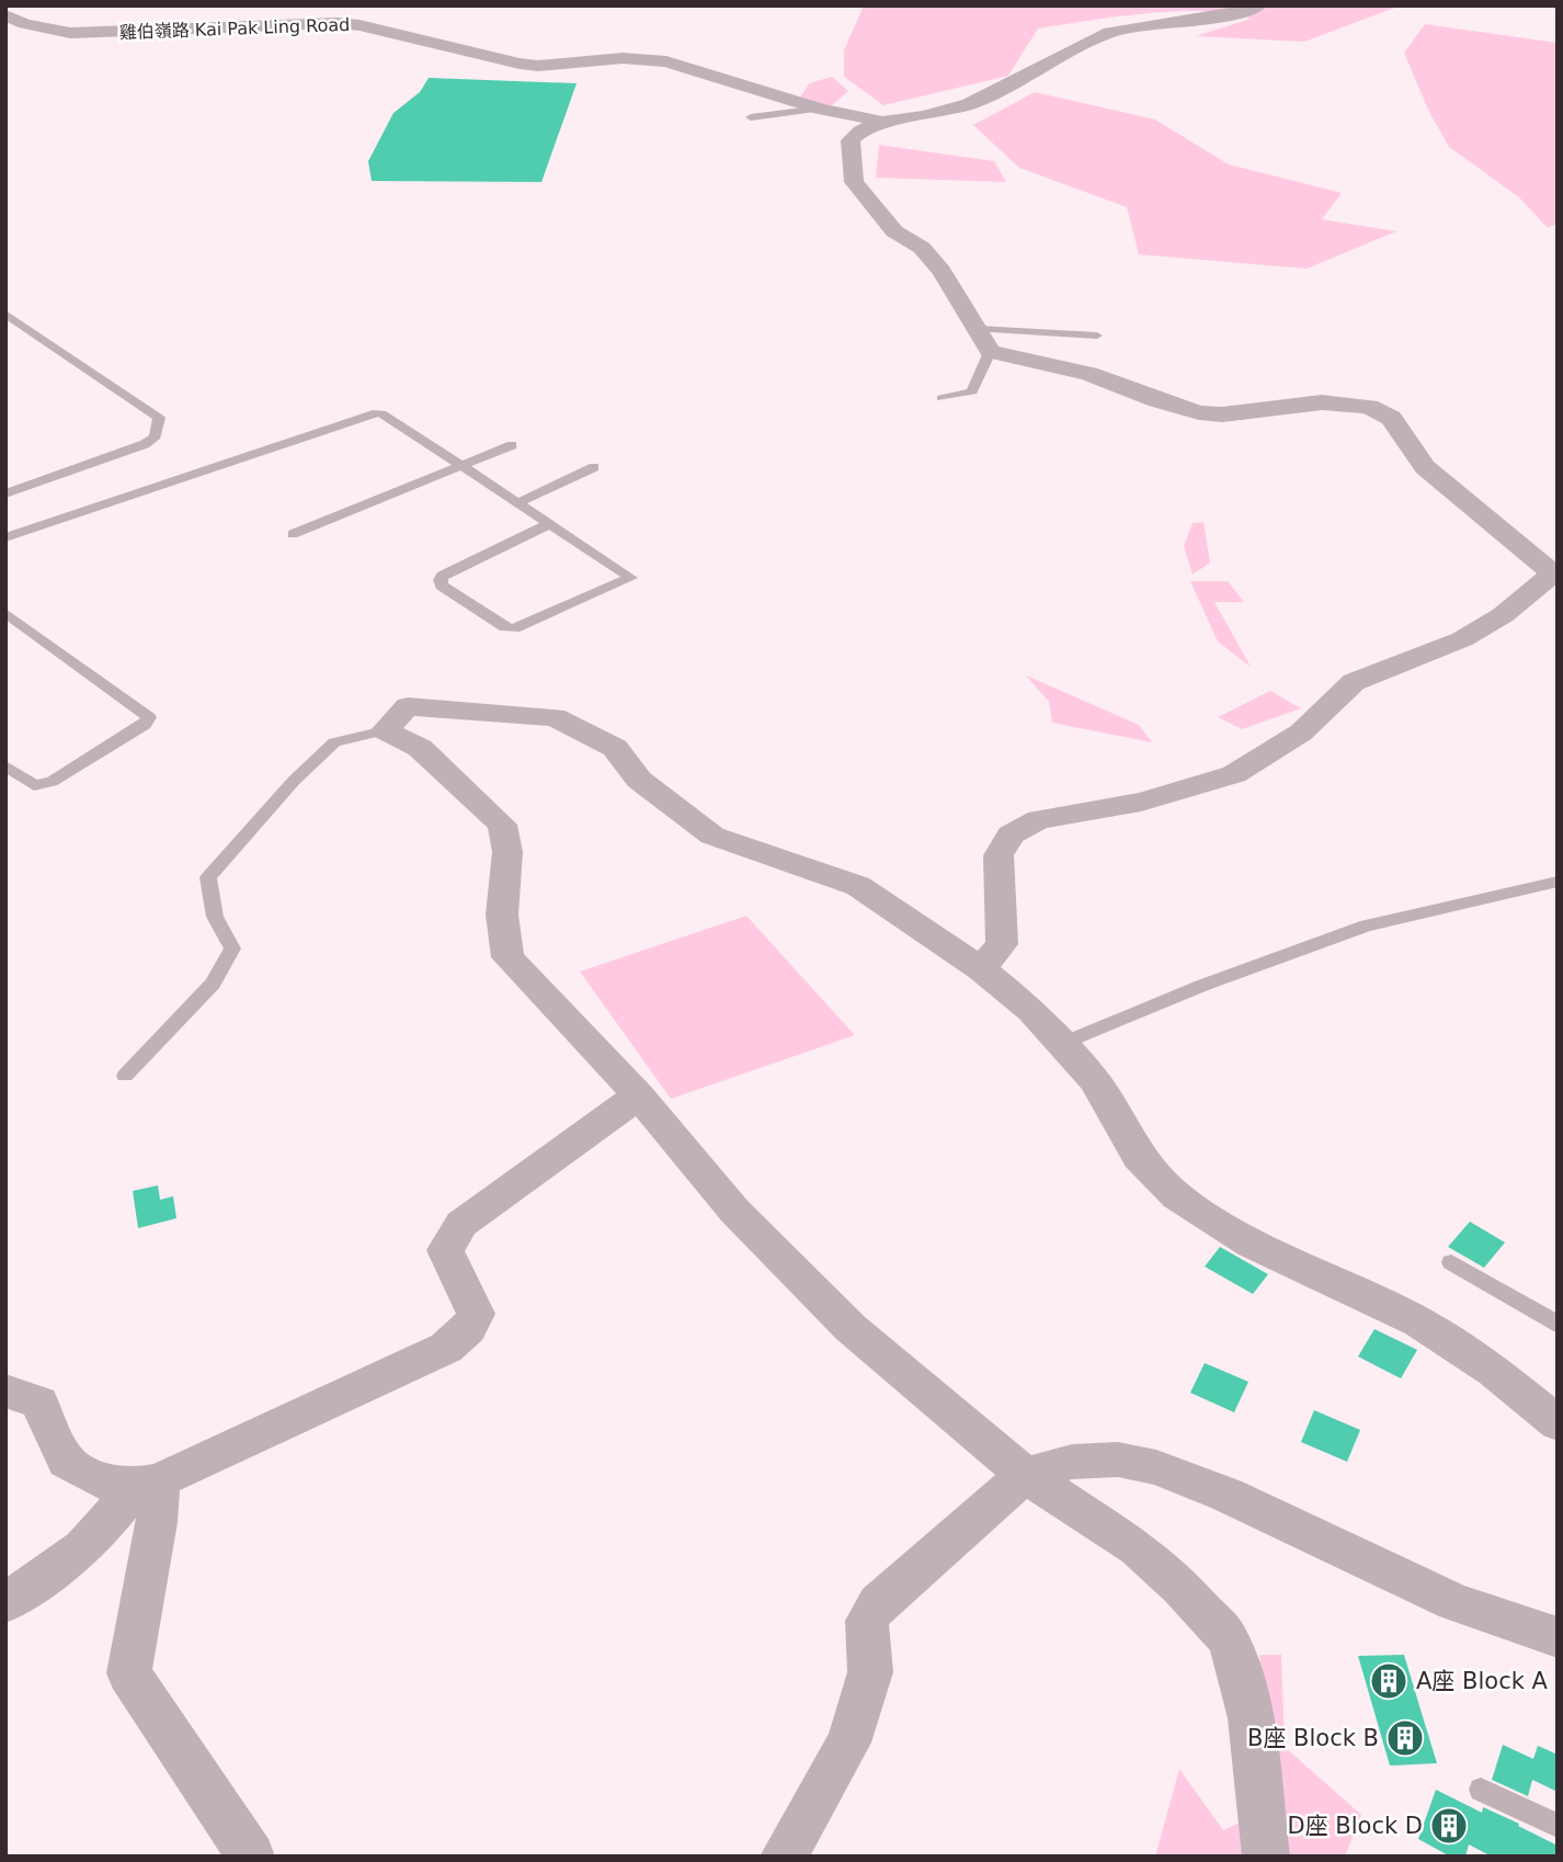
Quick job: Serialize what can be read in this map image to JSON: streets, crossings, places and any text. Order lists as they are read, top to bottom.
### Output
{
  "streets": {
    "street": ["雞伯嶺路 Kai Pak Ling Road"]
  },
  "places": {
    "building": ["A座 Block A", "B座 Block B", "D座 Block D"]
  }
}
